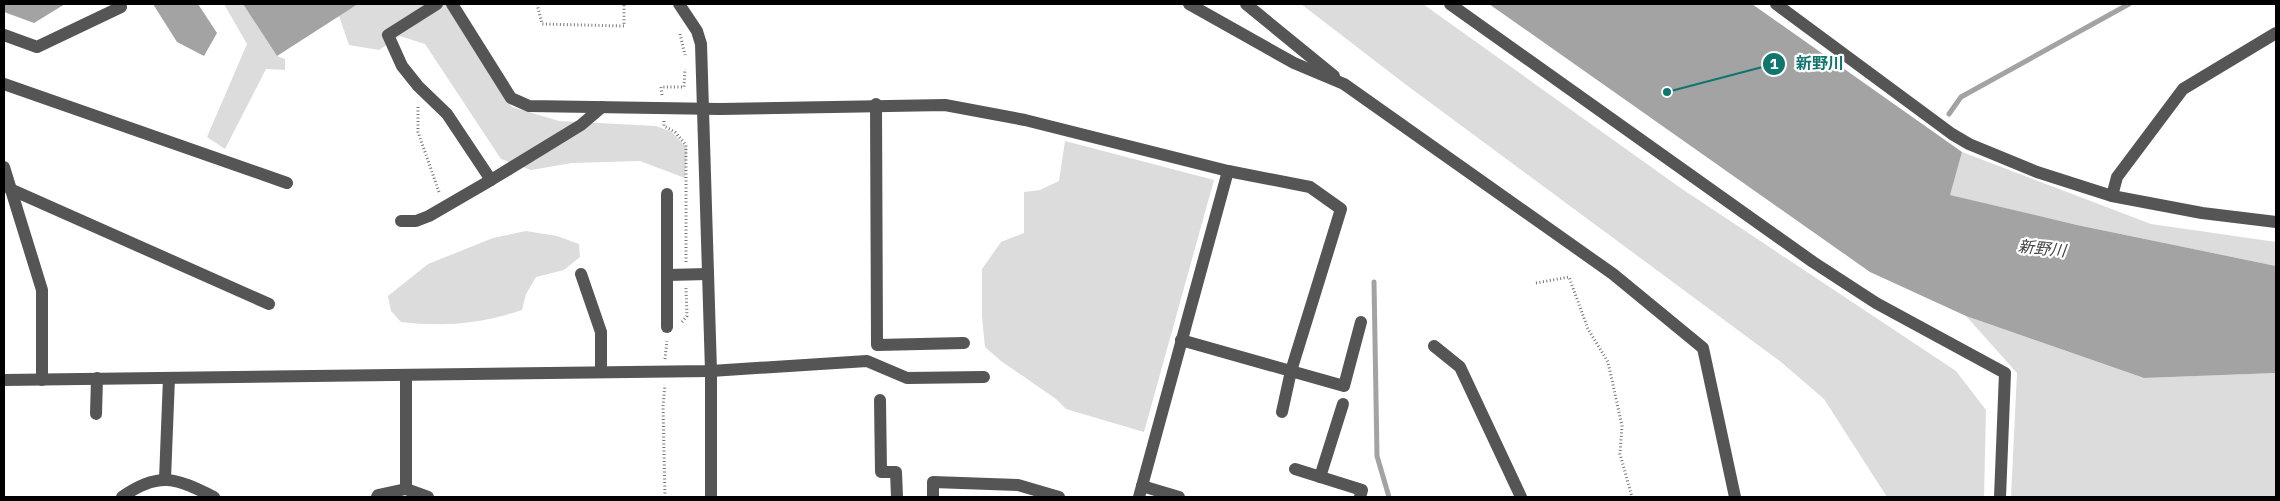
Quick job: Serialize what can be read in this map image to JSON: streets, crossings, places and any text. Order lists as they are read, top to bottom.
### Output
{
  "water": ["新野川"],
  "places": ["新野川"]
}
